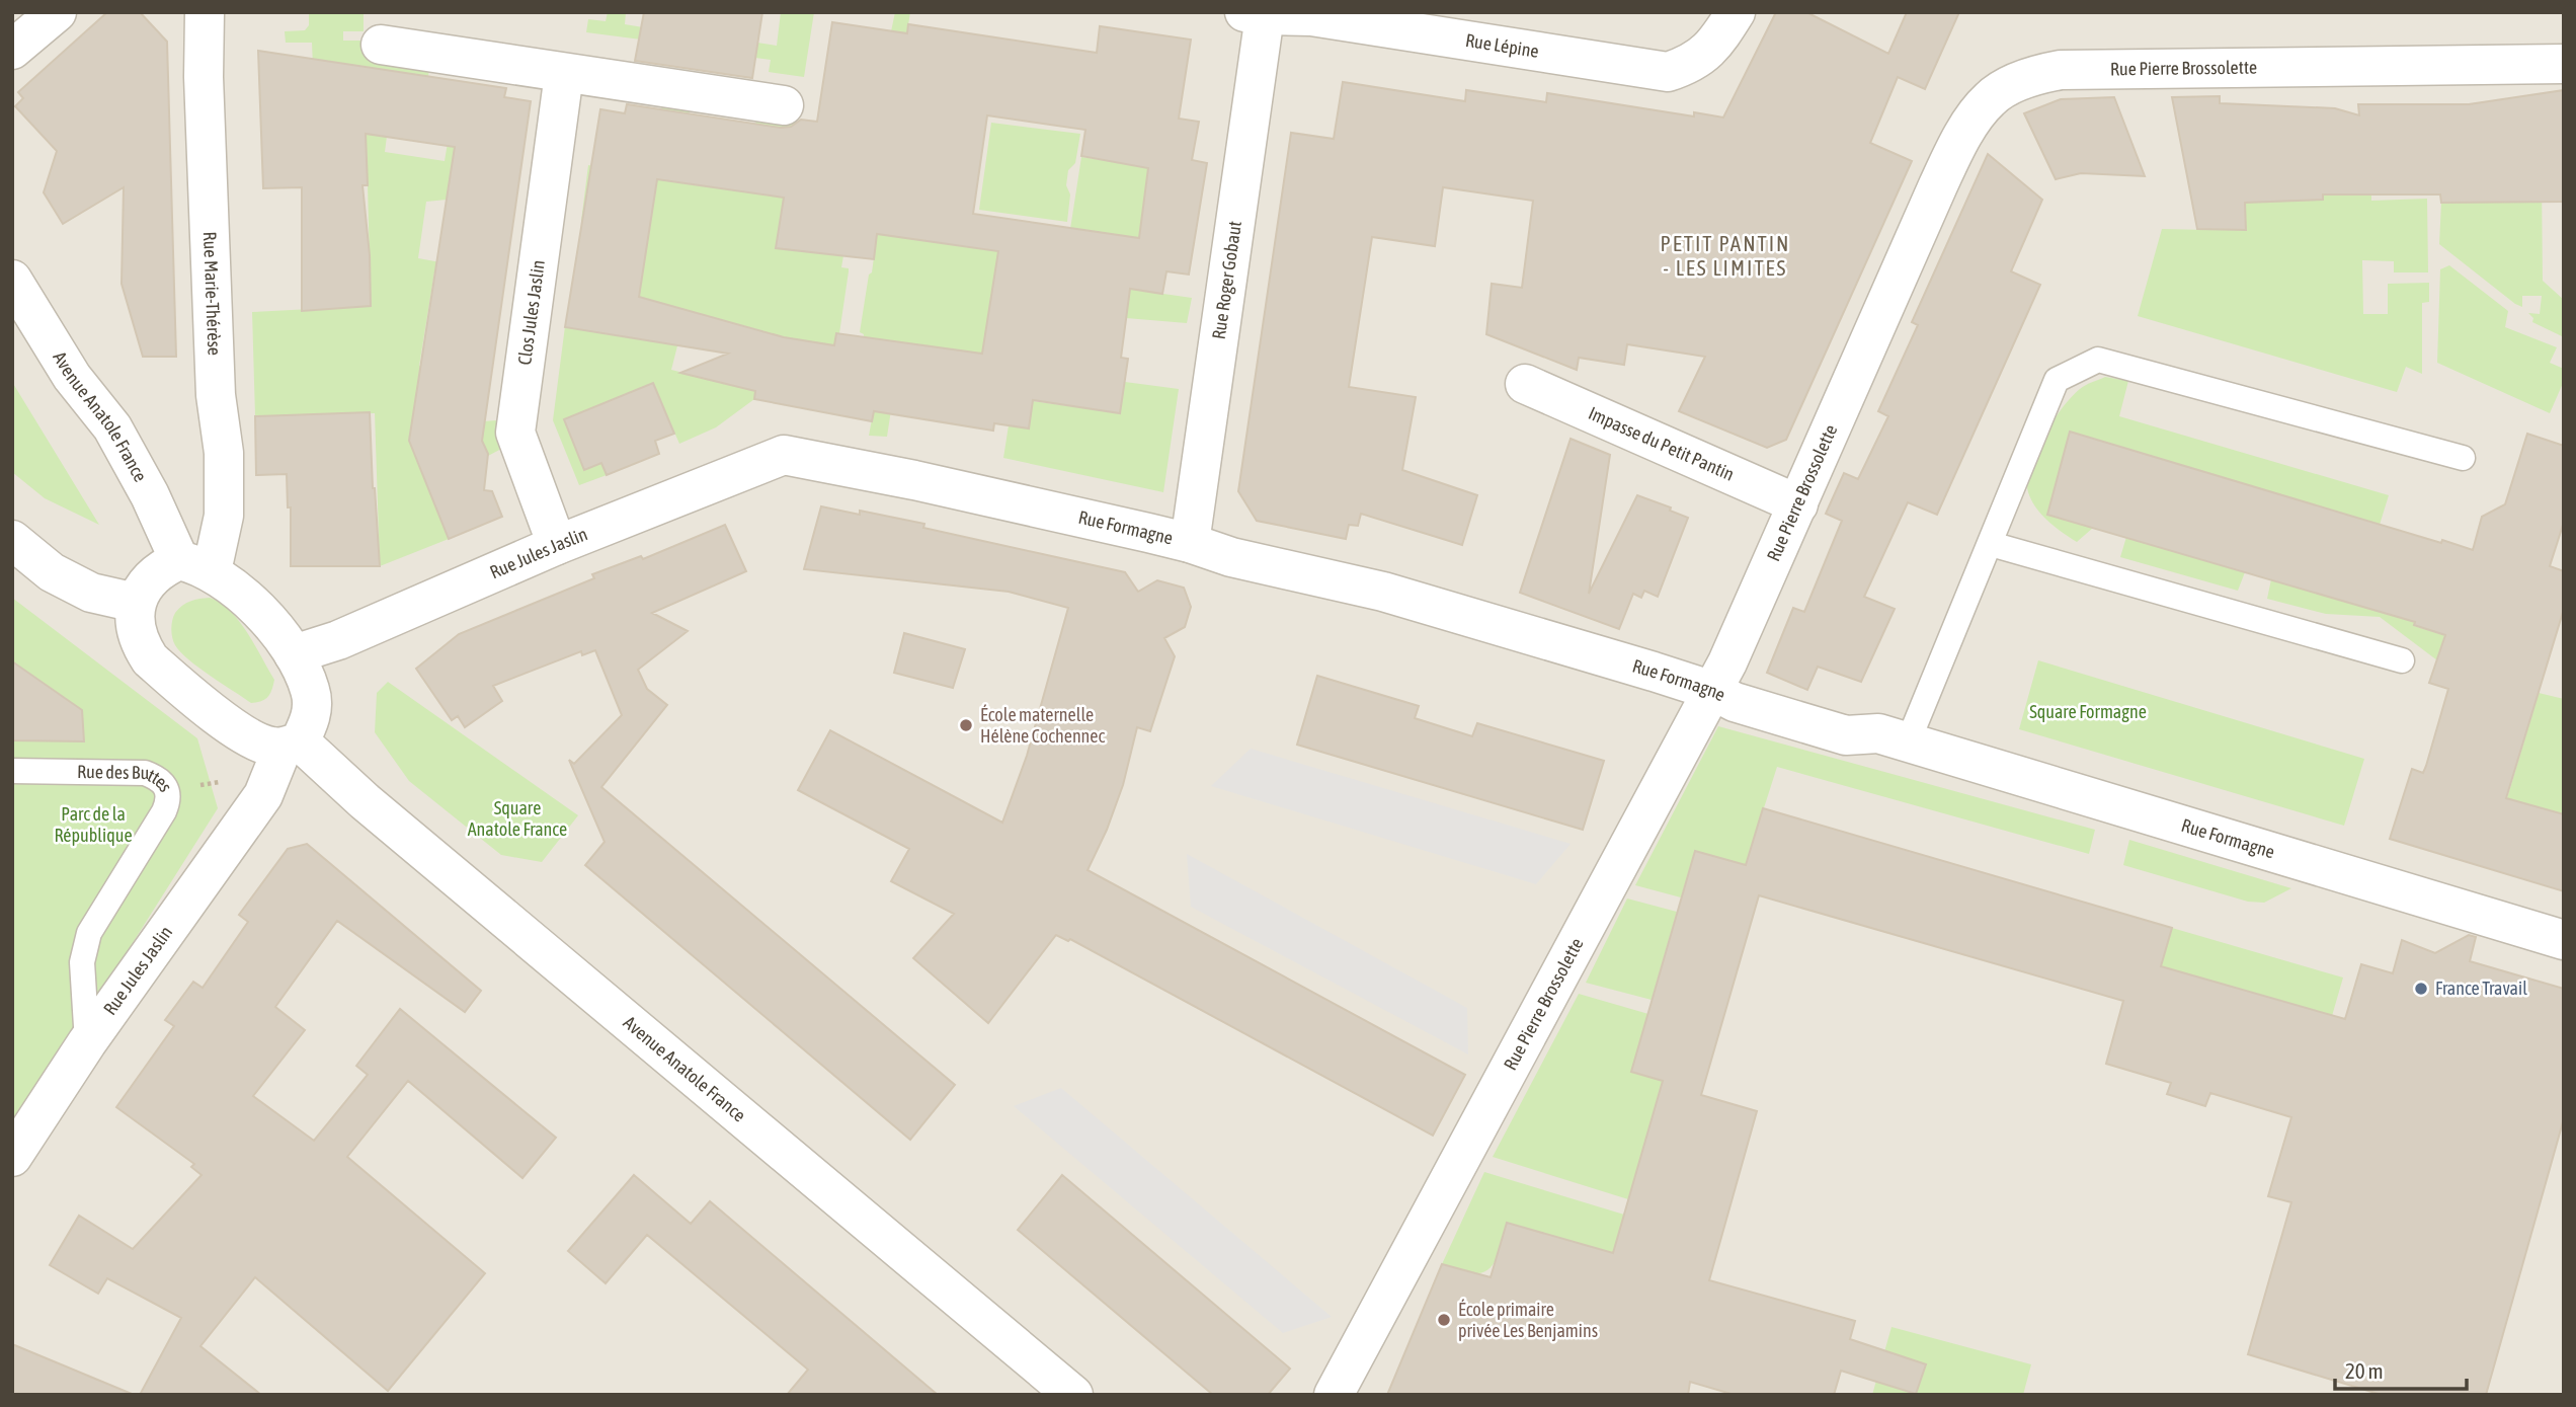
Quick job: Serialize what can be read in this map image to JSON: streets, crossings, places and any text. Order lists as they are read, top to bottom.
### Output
{
  "streets": {
    "street": [
      "Rue Lépine",
      "Rue Pierre Brossolette",
      "Rue Roger Gobaut",
      "Rue Marie-Thérèse",
      "Clos Jules Jaslin",
      "Avenue Anatole France",
      "Impasse du Petit Pantin",
      "Rue Formagne",
      "Rue Jules Jaslin"
    ],
    "lane": ["Rue des Buttes"]
  },
  "crossings": [
    ["Rue Lépine", "Rue Roger Gobaut"],
    ["Rue Pierre Brossolette", "Impasse du Petit Pantin"],
    ["Rue Pierre Brossolette", "Rue Formagne"],
    ["Rue Roger Gobaut", "Rue Formagne"],
    ["Rue Marie-Thérèse", "Avenue Anatole France"],
    ["Rue Marie-Thérèse", "Rue Jules Jaslin"],
    ["Clos Jules Jaslin", "Rue Jules Jaslin"],
    ["Avenue Anatole France", "Rue Jules Jaslin"],
    ["Rue Formagne", "Rue Jules Jaslin"],
    ["Rue Jules Jaslin", "Rue des Buttes"]
  ],
  "districts": ["PETIT PANTIN - LES LIMITES"],
  "parks": ["Square Formagne", "Square Anatole France", "Parc de la République"],
  "places": ["École maternelle Hélène Cochennec", "France Travail", "École primaire privée Les Benjamins"],
  "scale_bar": "20 m"
}
